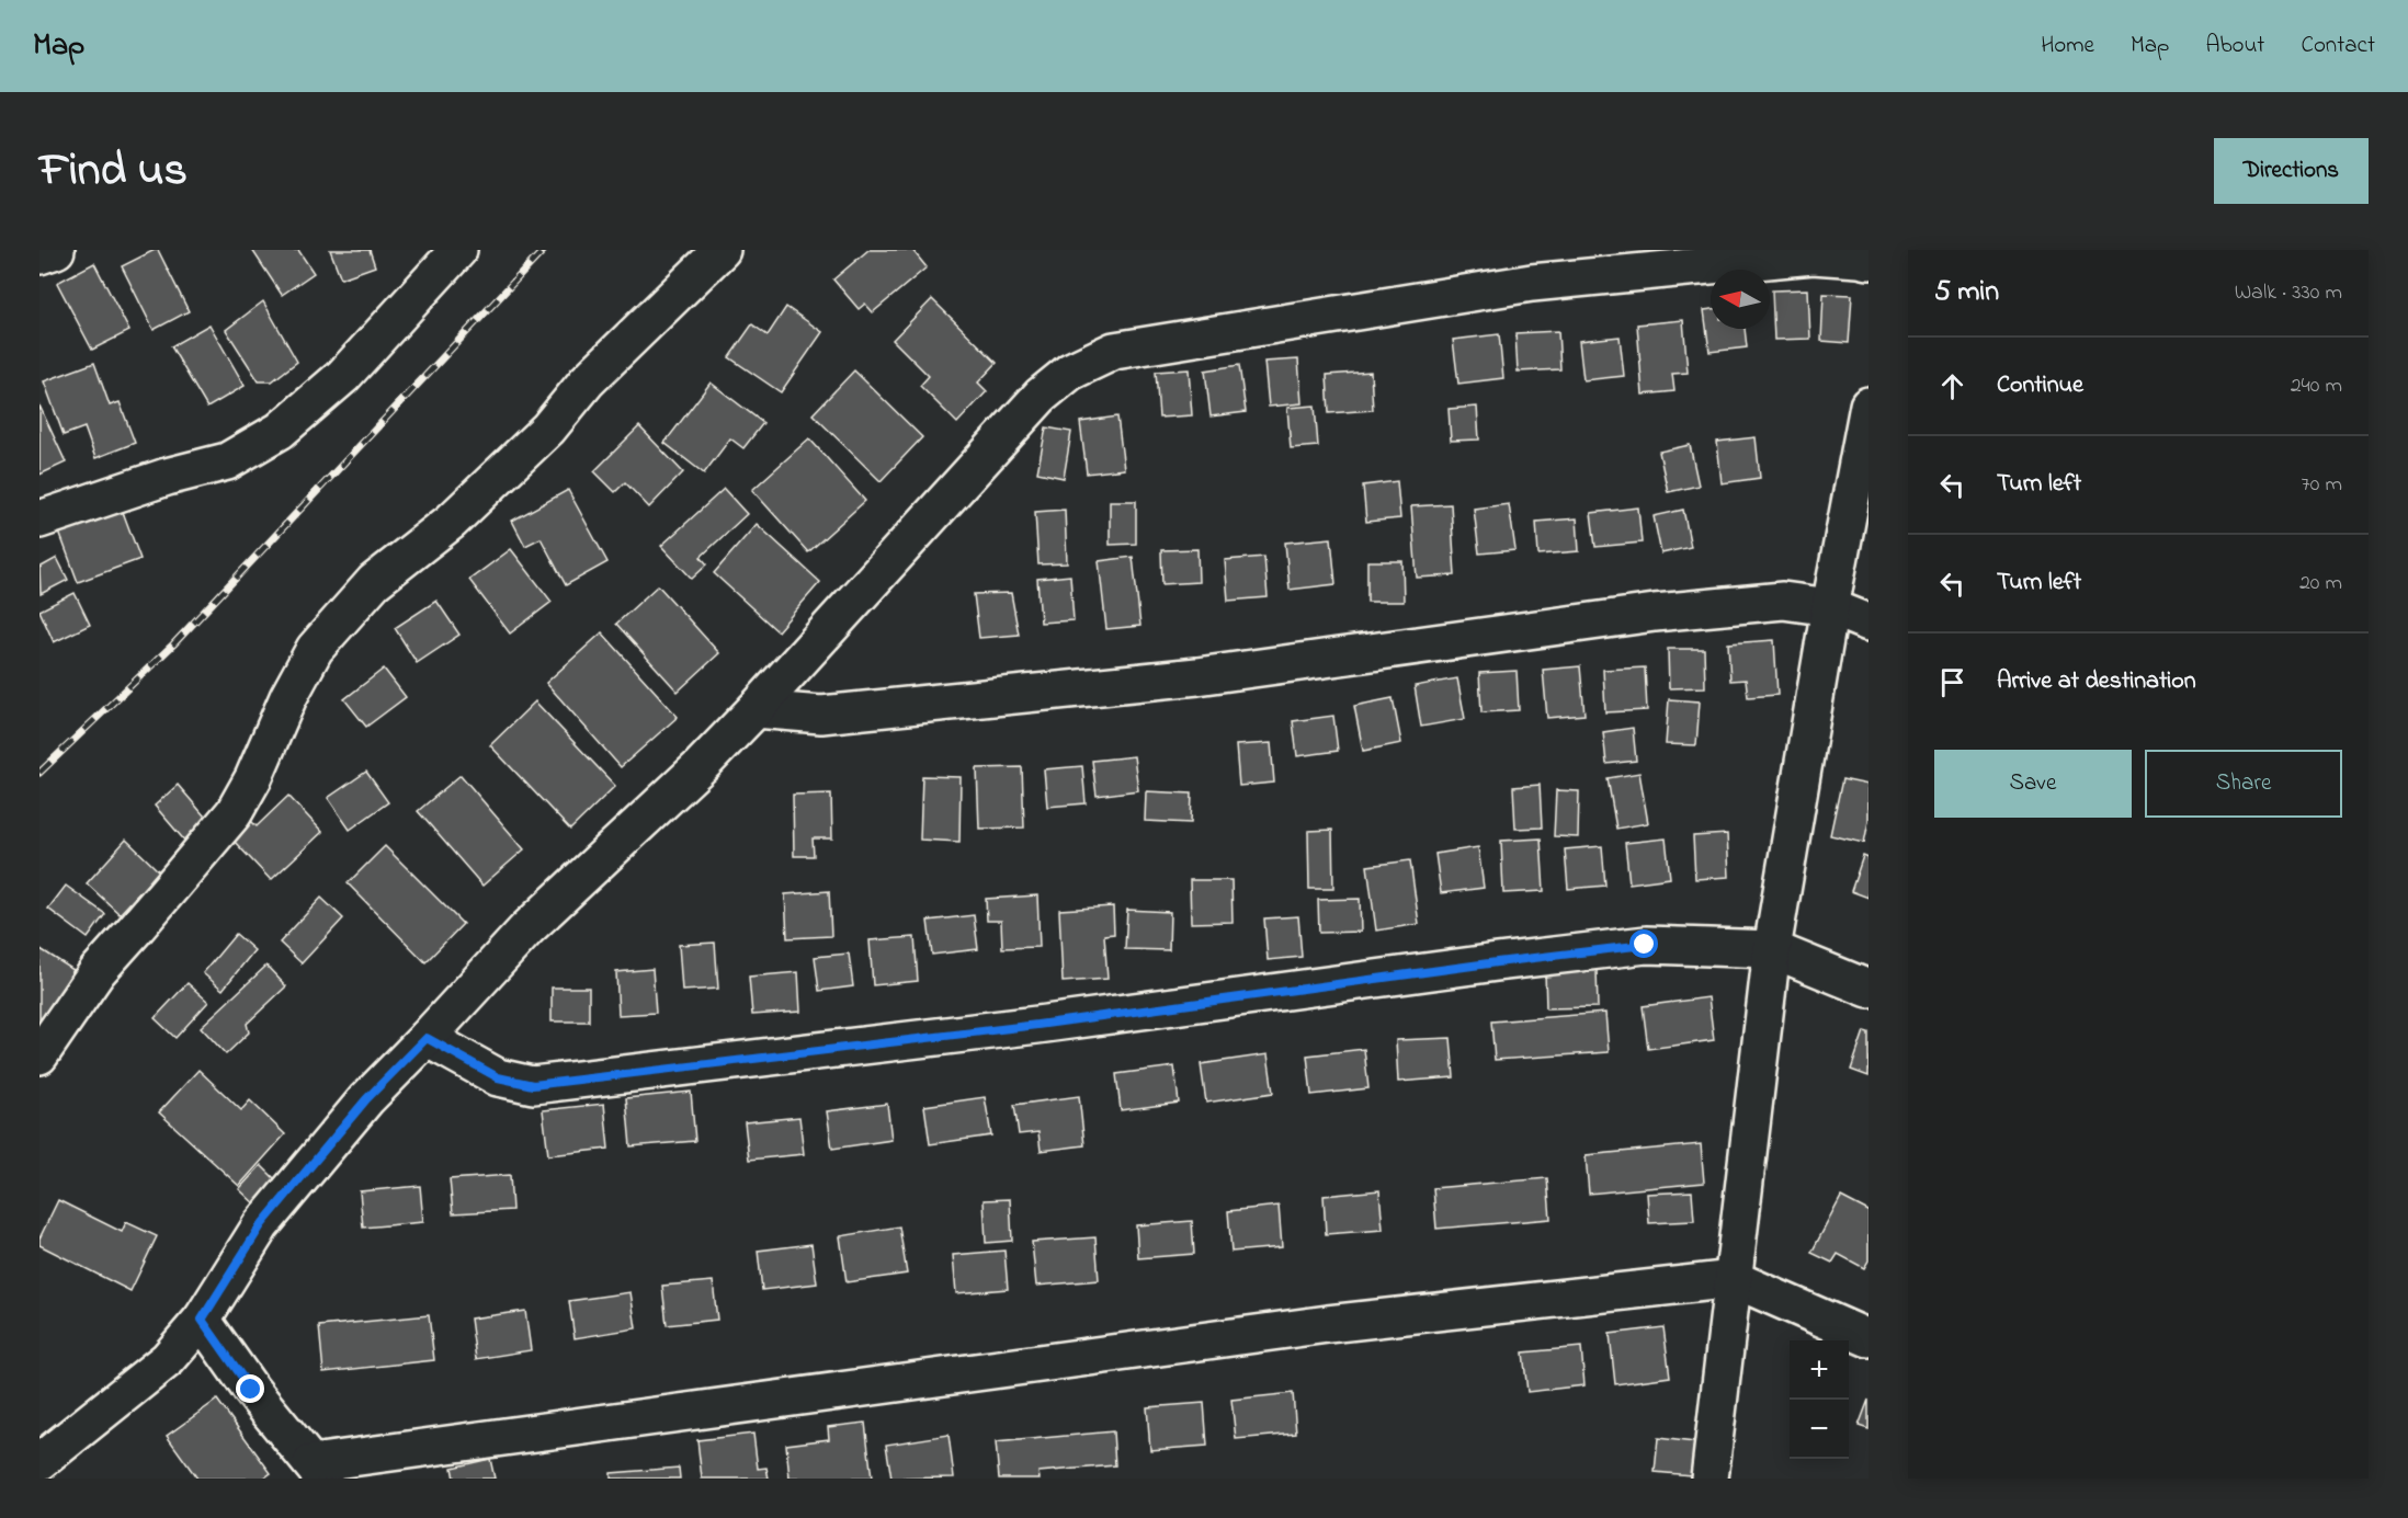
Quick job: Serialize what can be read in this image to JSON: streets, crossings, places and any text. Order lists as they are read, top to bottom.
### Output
{
  "north": "left",
  "page": {
    "header": "Map",
    "nav": [
      "Home",
      "Map",
      "About",
      "Contact"
    ],
    "title": "Find us",
    "buttons": [
      "Directions",
      ["Save", "Share"]
    ],
    "heading": ["5 min", "Walk · 330 m"],
    "list": [
      ["Continue", "240 m"],
      ["Turn left", "70 m"],
      ["Turn left", "20 m"],
      "Arrive at destination"
    ],
    "map_buttons": ["+", "−"]
  }
}
